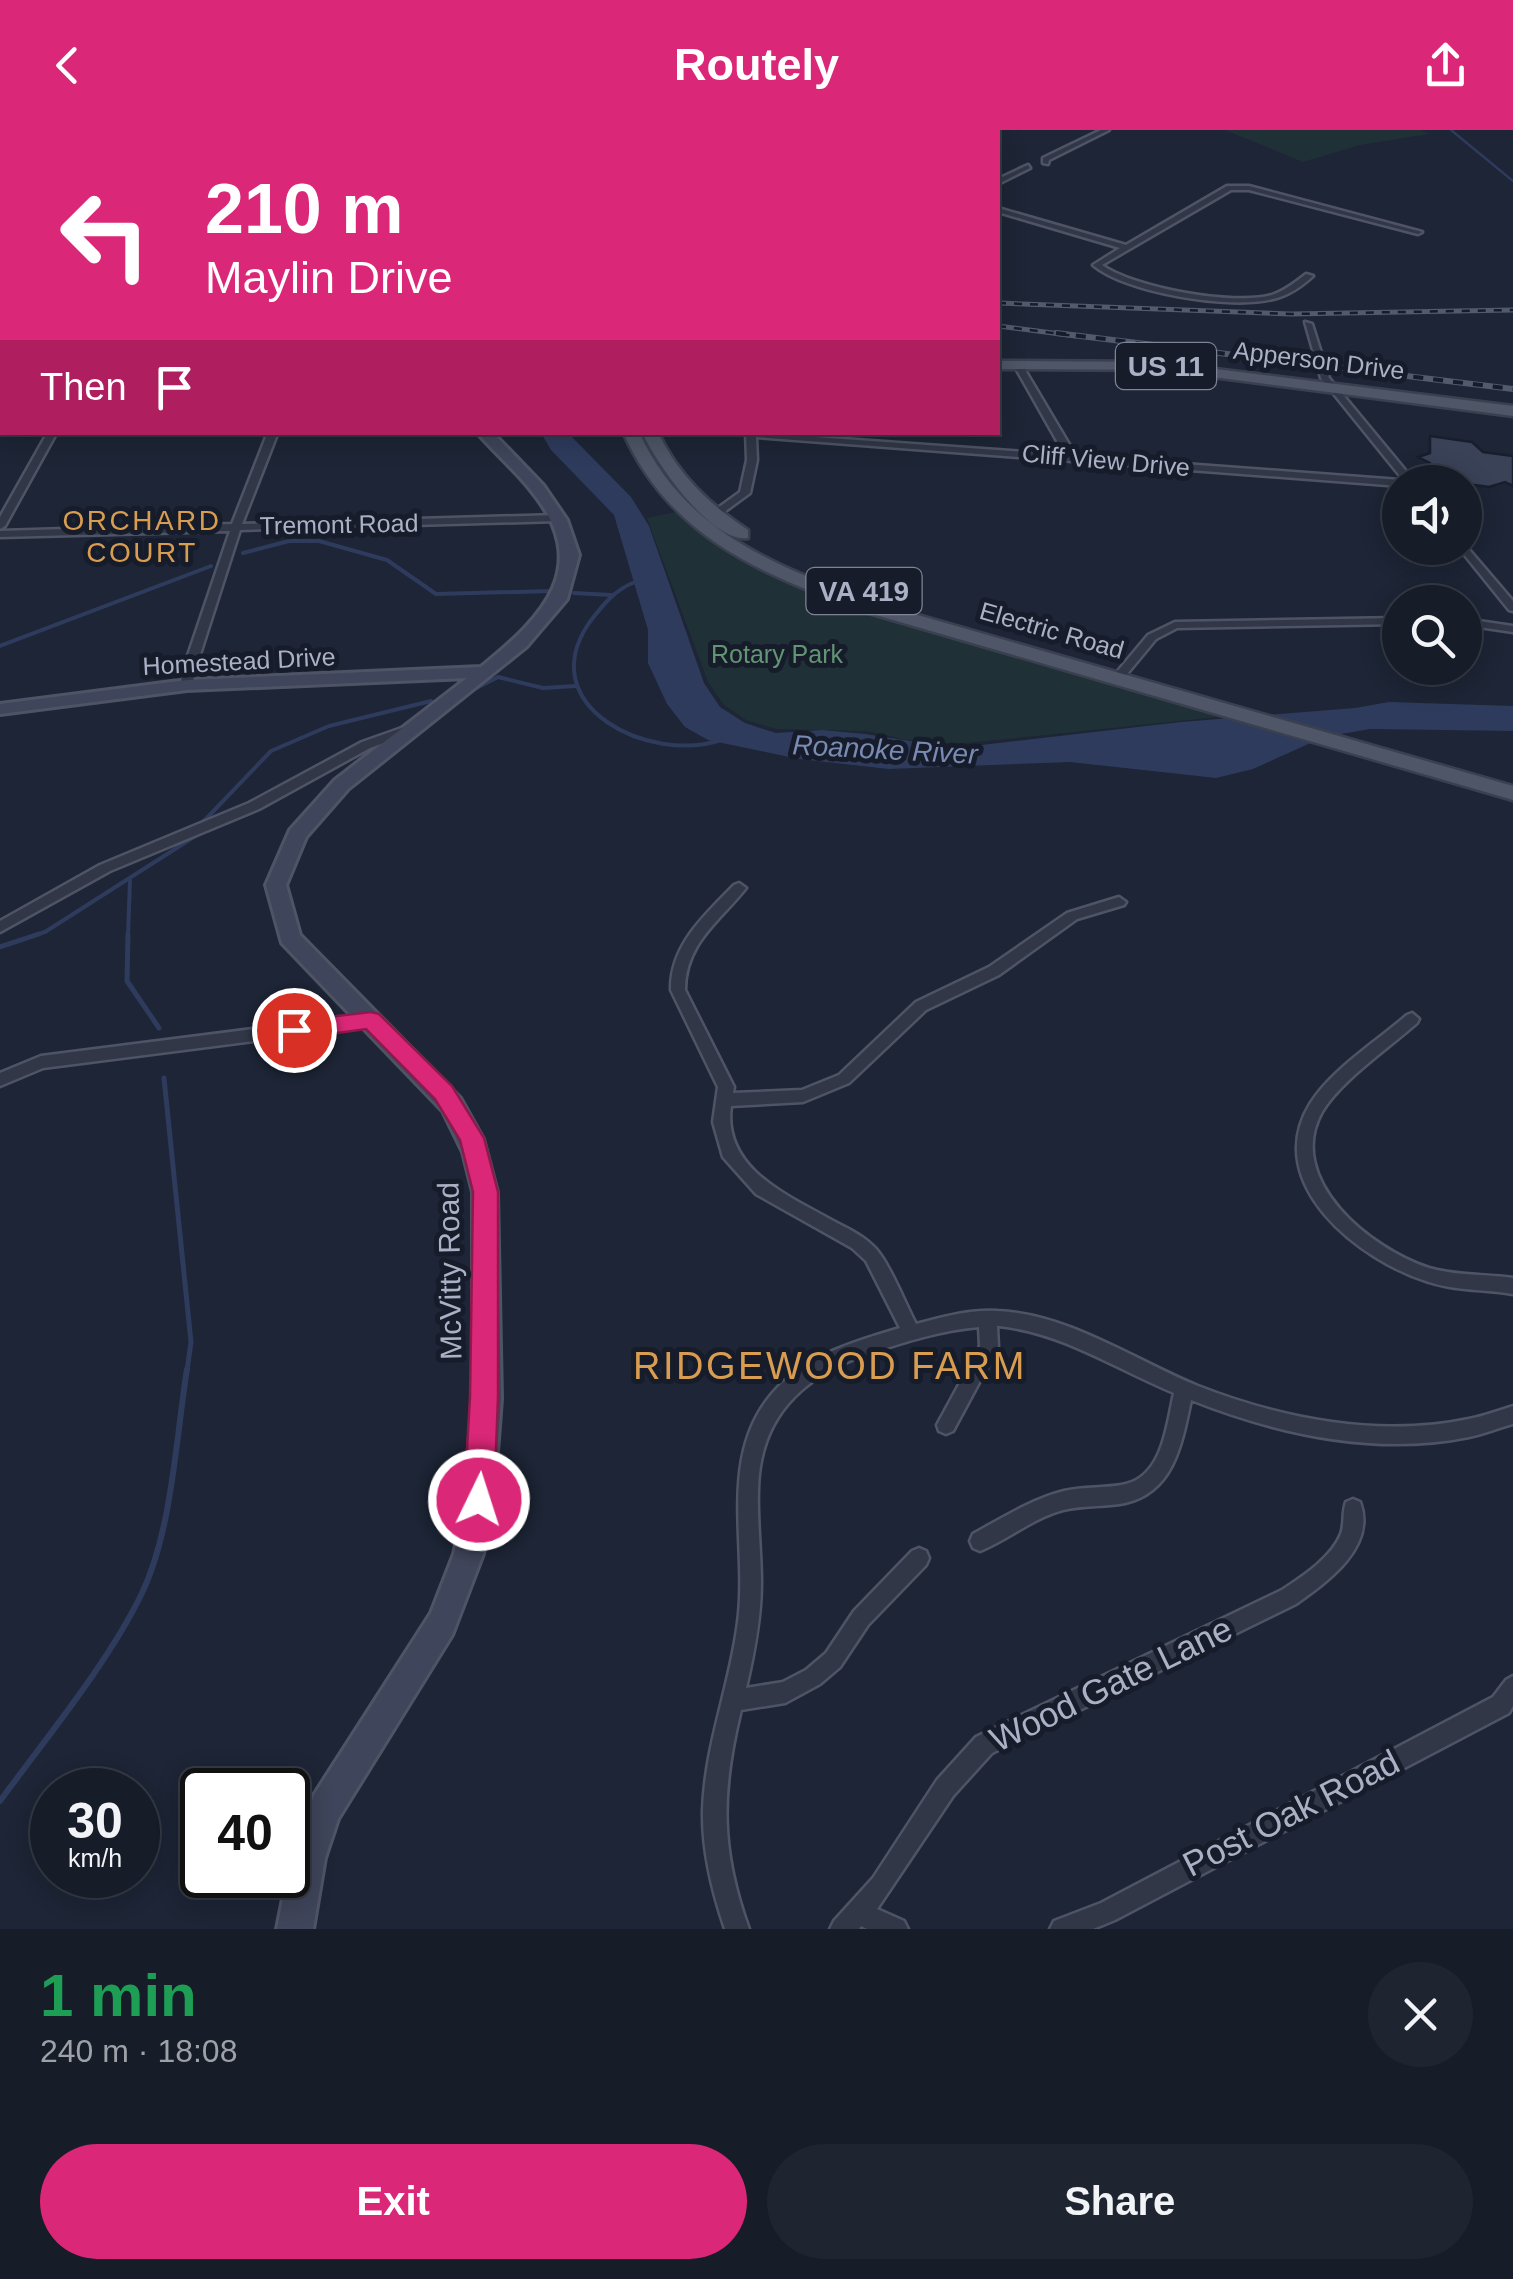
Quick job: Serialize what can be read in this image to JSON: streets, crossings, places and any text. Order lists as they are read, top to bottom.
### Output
{
  "streets": {
    "main road": [
      "Apperson Drive",
      "US 11",
      "VA 419",
      "Electric Road"
    ],
    "street": [
      "Cliff View Drive",
      "Tremont Road",
      "Homestead Drive",
      "McVitty Road",
      "Wood Gate Lane",
      "Post Oak Road"
    ]
  },
  "crossings": [
    ["Tremont Road", "McVitty Road"],
    ["Homestead Drive", "McVitty Road"]
  ],
  "districts": ["ORCHARD COURT", "RIDGEWOOD FARM"],
  "water": ["Roanoke River"],
  "parks": ["Rotary Park"],
  "page": {
    "header": "Routely",
    "turn": ["210 m", "Maylin Drive"],
    "then": "Then",
    "speed": "30 km/h",
    "limit": "40",
    "heading": ["1 min", "240 m · 18:08"],
    "buttons": ["Exit", "Share"]
  }
}
